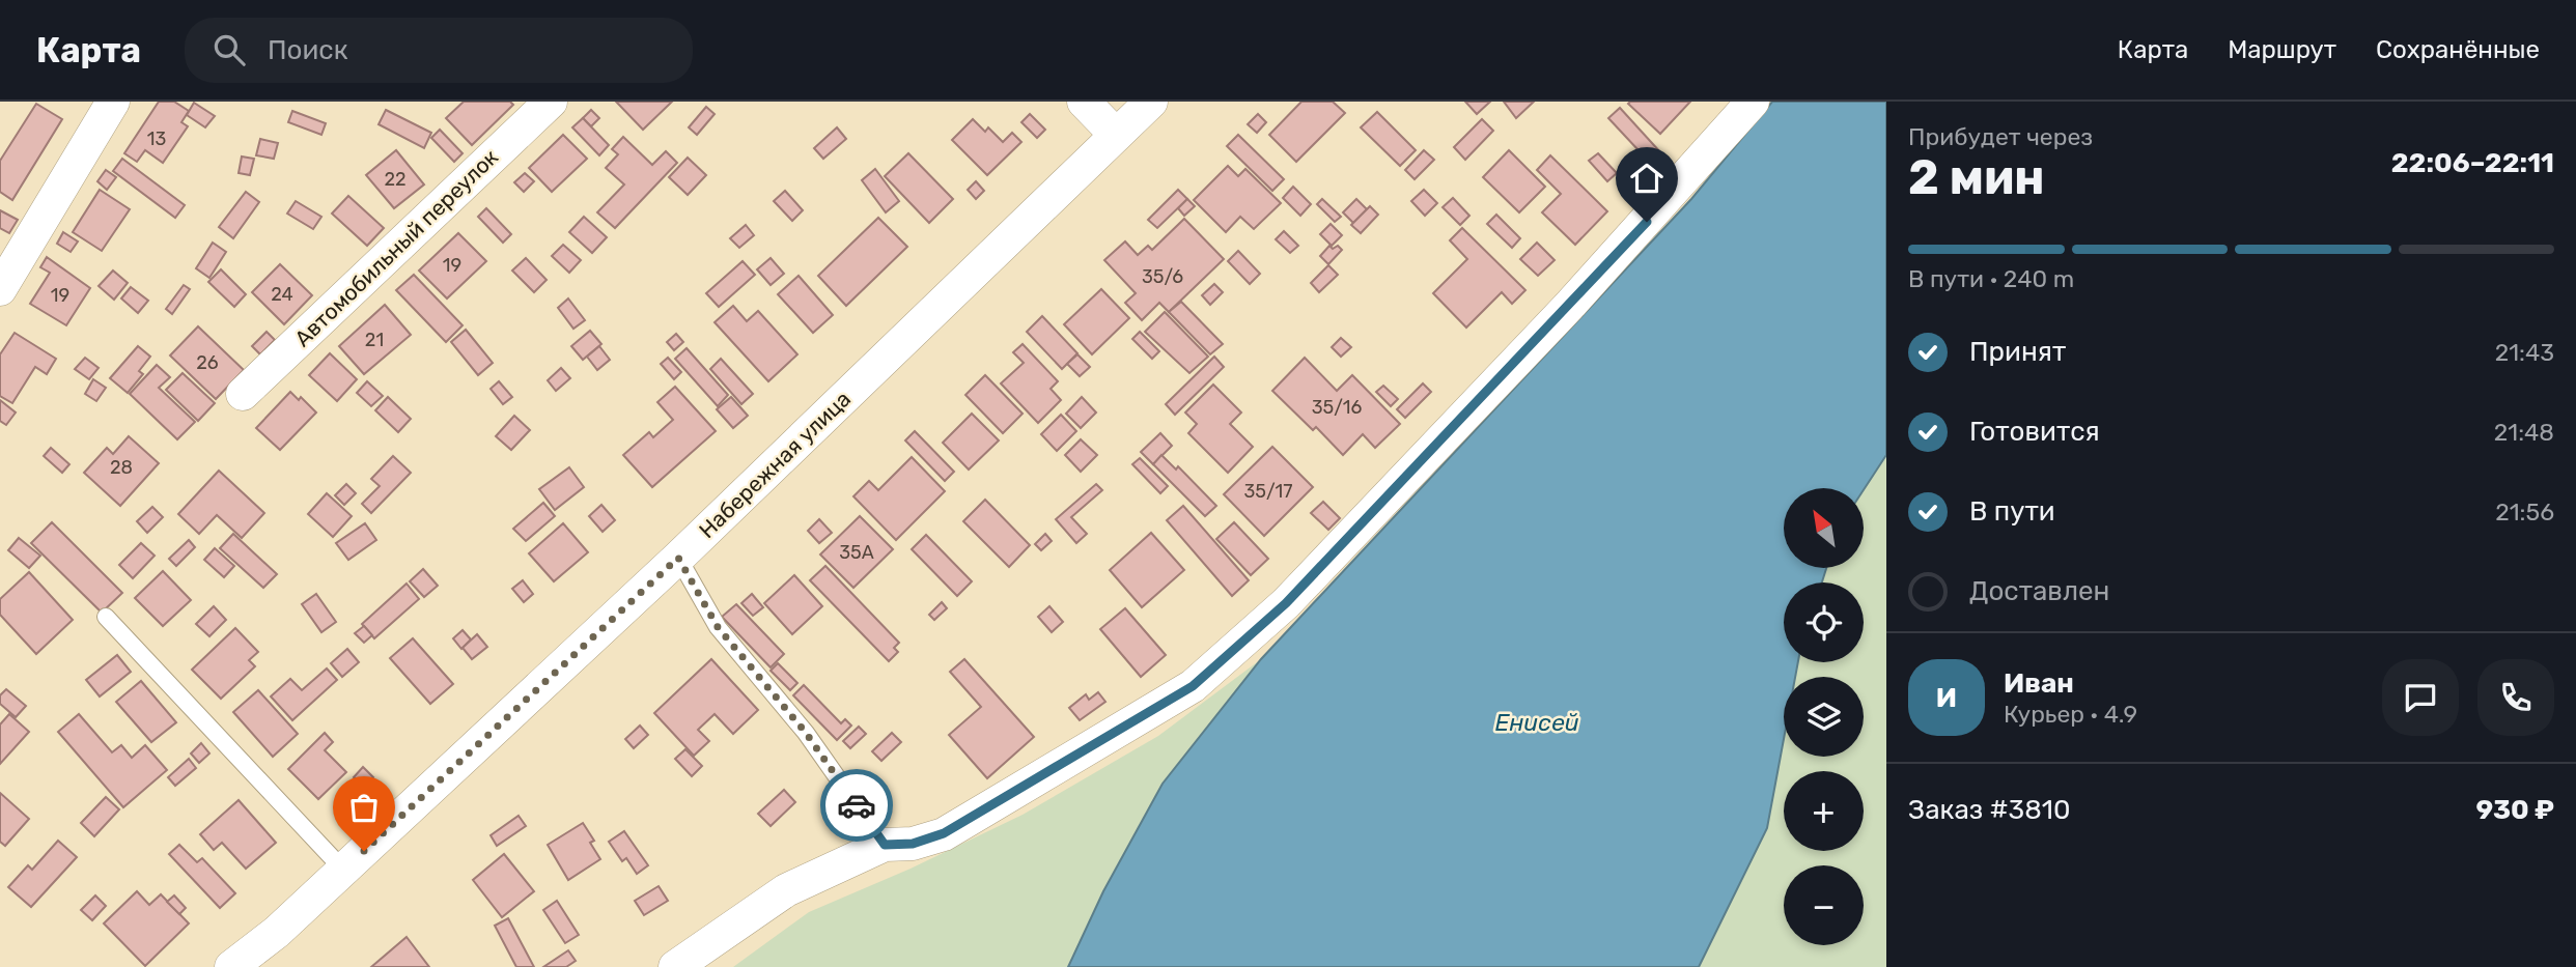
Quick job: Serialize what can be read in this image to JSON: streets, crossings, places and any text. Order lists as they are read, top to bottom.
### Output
{
  "streets": {
    "street": ["Автомобильный переулок", "Набережная улица"]
  },
  "water": ["Енисей"],
  "house_numbers": [
    "13",
    "22",
    "19",
    "35/6",
    "24",
    "19",
    "21",
    "26",
    "35/16",
    "28",
    "35/17",
    "35А"
  ],
  "north": "top left",
  "page": {
    "header": "Карта",
    "search": "Поиск",
    "nav": ["Карта", "Маршрут", "Сохранённые"],
    "heading": ["2 мин", "Прибудет через", "22:06–22:11"],
    "panel": [
      "Иван",
      "Курьер · 4.9",
      "Заказ #3810",
      "930 ₽"
    ],
    "bar": "В пути · 240 m",
    "list": [
      ["Принят", "21:43"],
      ["Готовится", "21:48"],
      ["В пути", "21:56"],
      "Доставлен"
    ],
    "map_buttons": ["+", "−"],
    "round": "И"
  }
}
